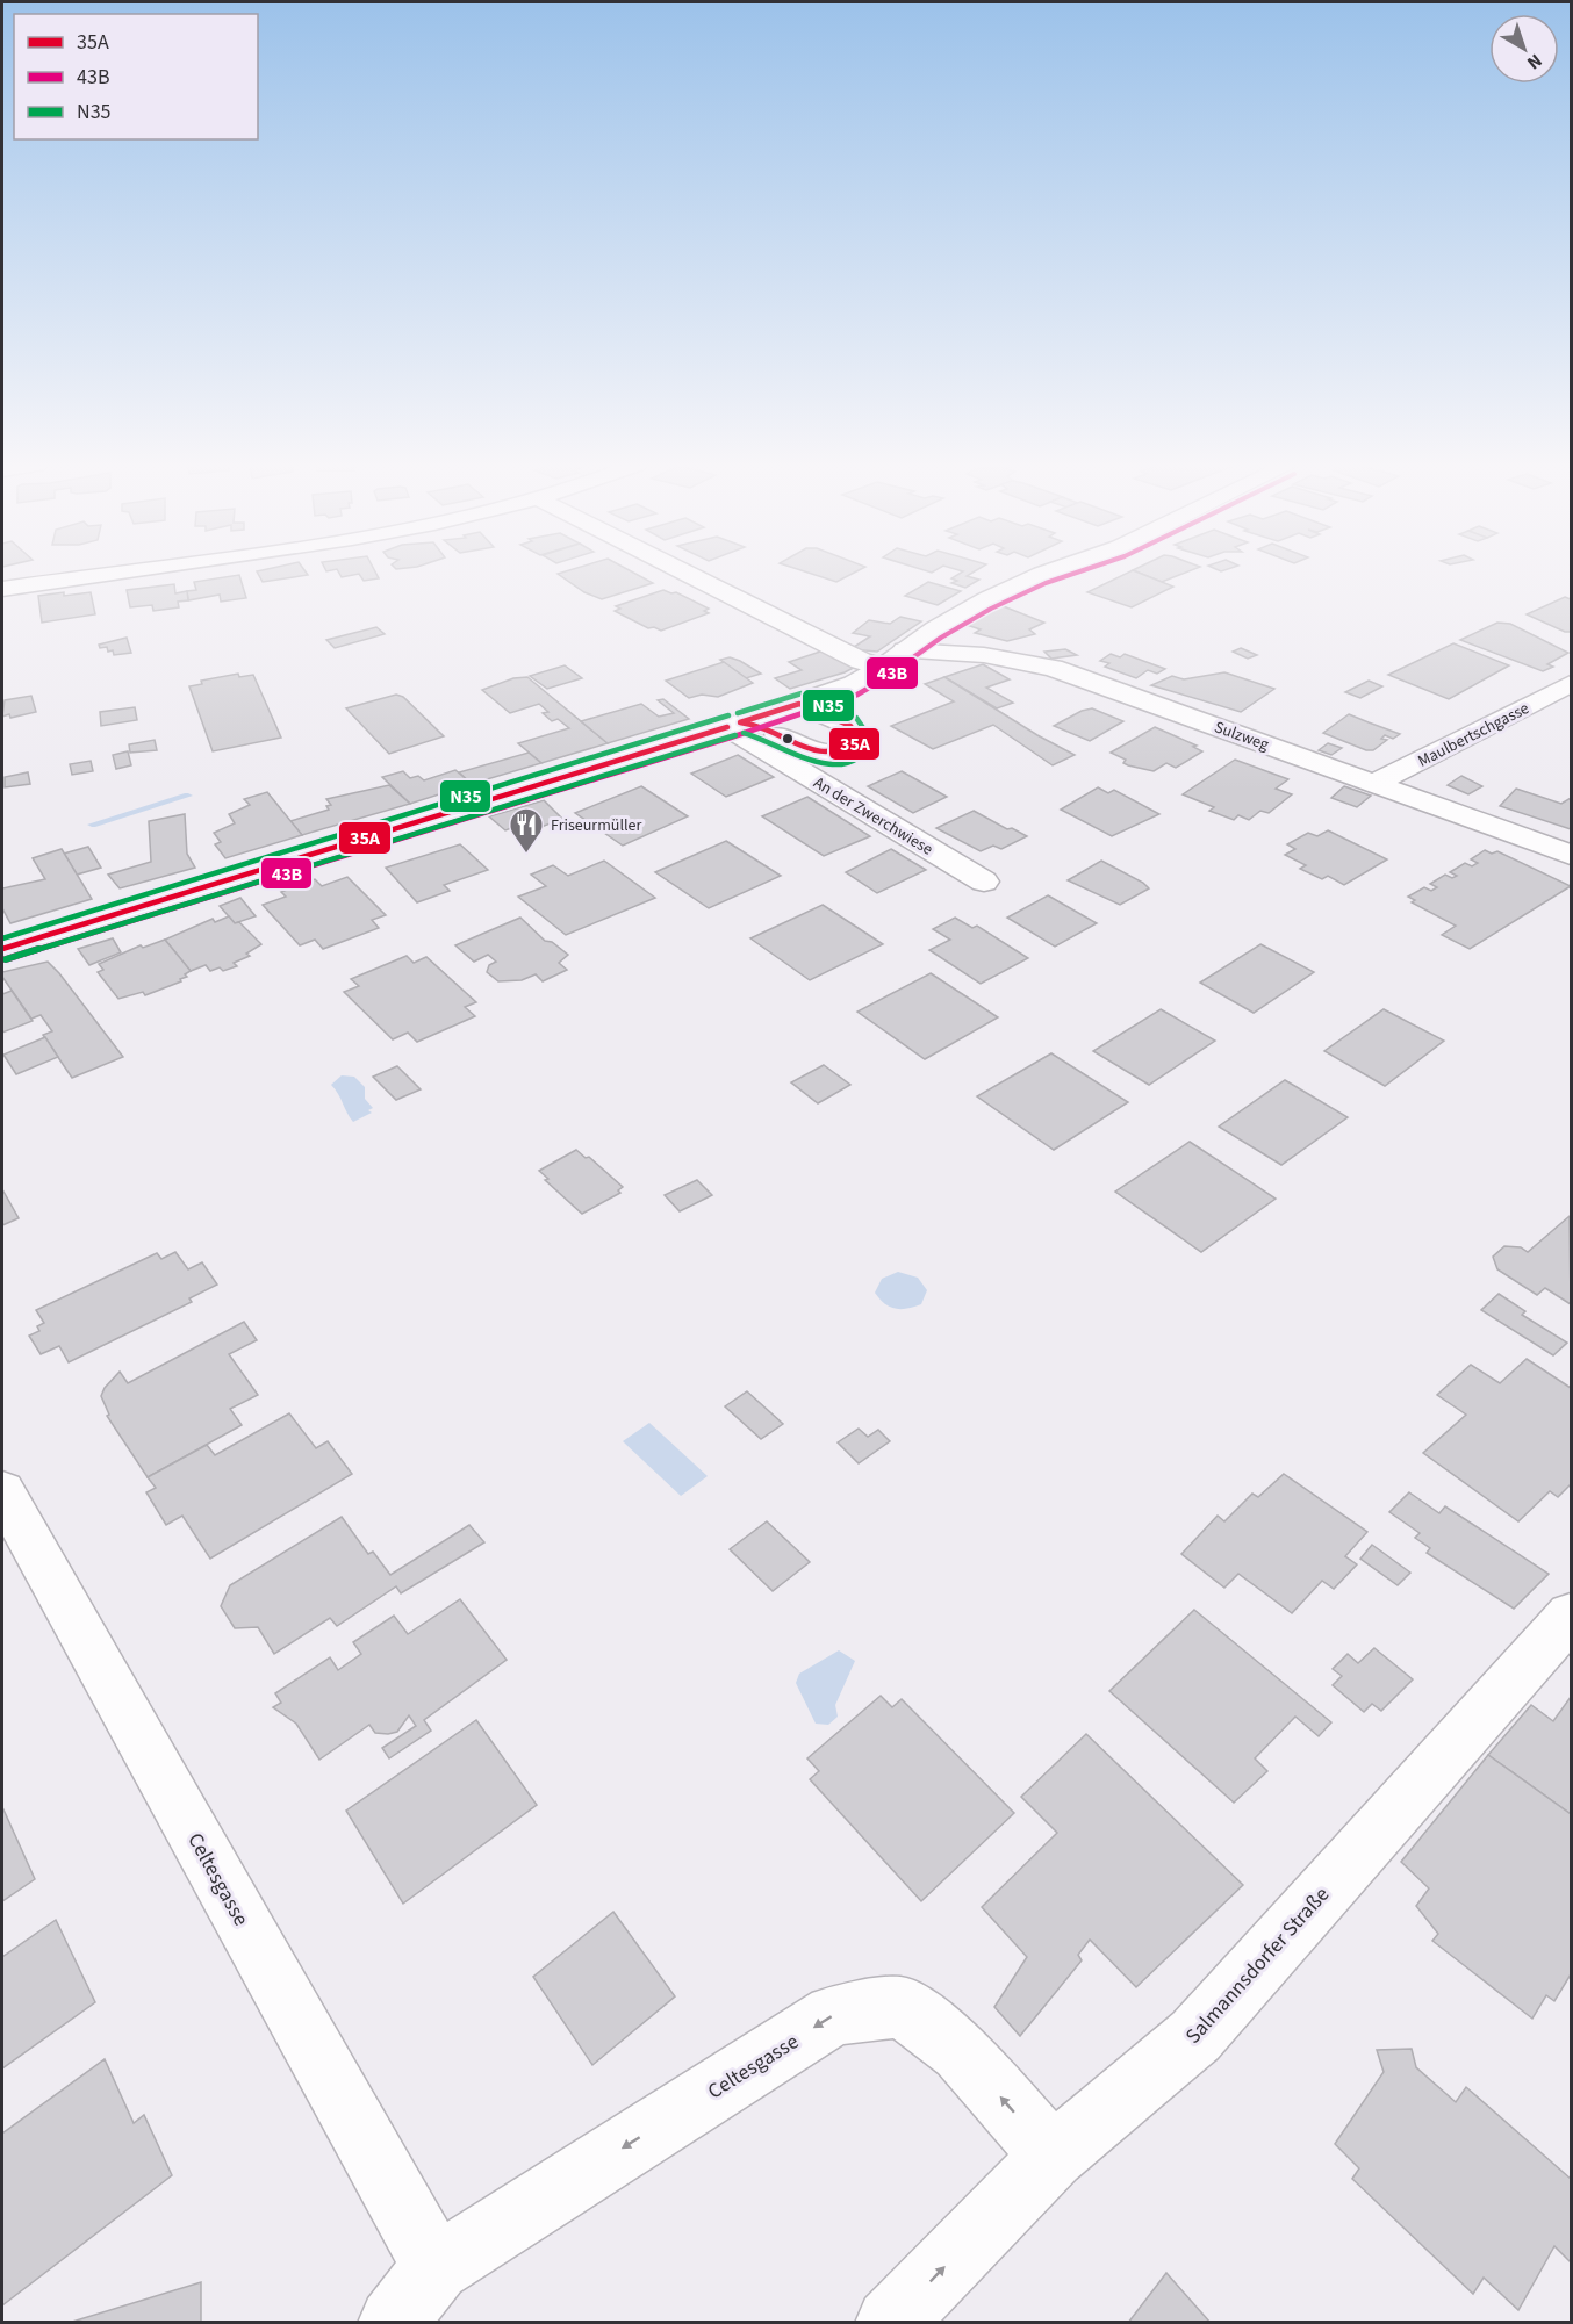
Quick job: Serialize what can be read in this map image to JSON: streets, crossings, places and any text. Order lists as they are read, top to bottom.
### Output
{
  "streets": {
    "street": [
      "Maulbertschgasse",
      "Sulzweg",
      "An der Zwerchwiese",
      "Celtesgasse",
      "Salmannsdorfer Straße"
    ]
  },
  "crossings": [
    ["Maulbertschgasse", "Sulzweg"],
    ["Celtesgasse", "Salmannsdorfer Straße"]
  ],
  "one_way": ["Celtesgasse"],
  "places": {
    "restaurant": ["Friseurmüller"]
  },
  "lines": ["transit line 43B", "transit line N35", "transit line 35A"],
  "legend": ["35A", "43B", "N35"],
  "north": "bottom right"
}
